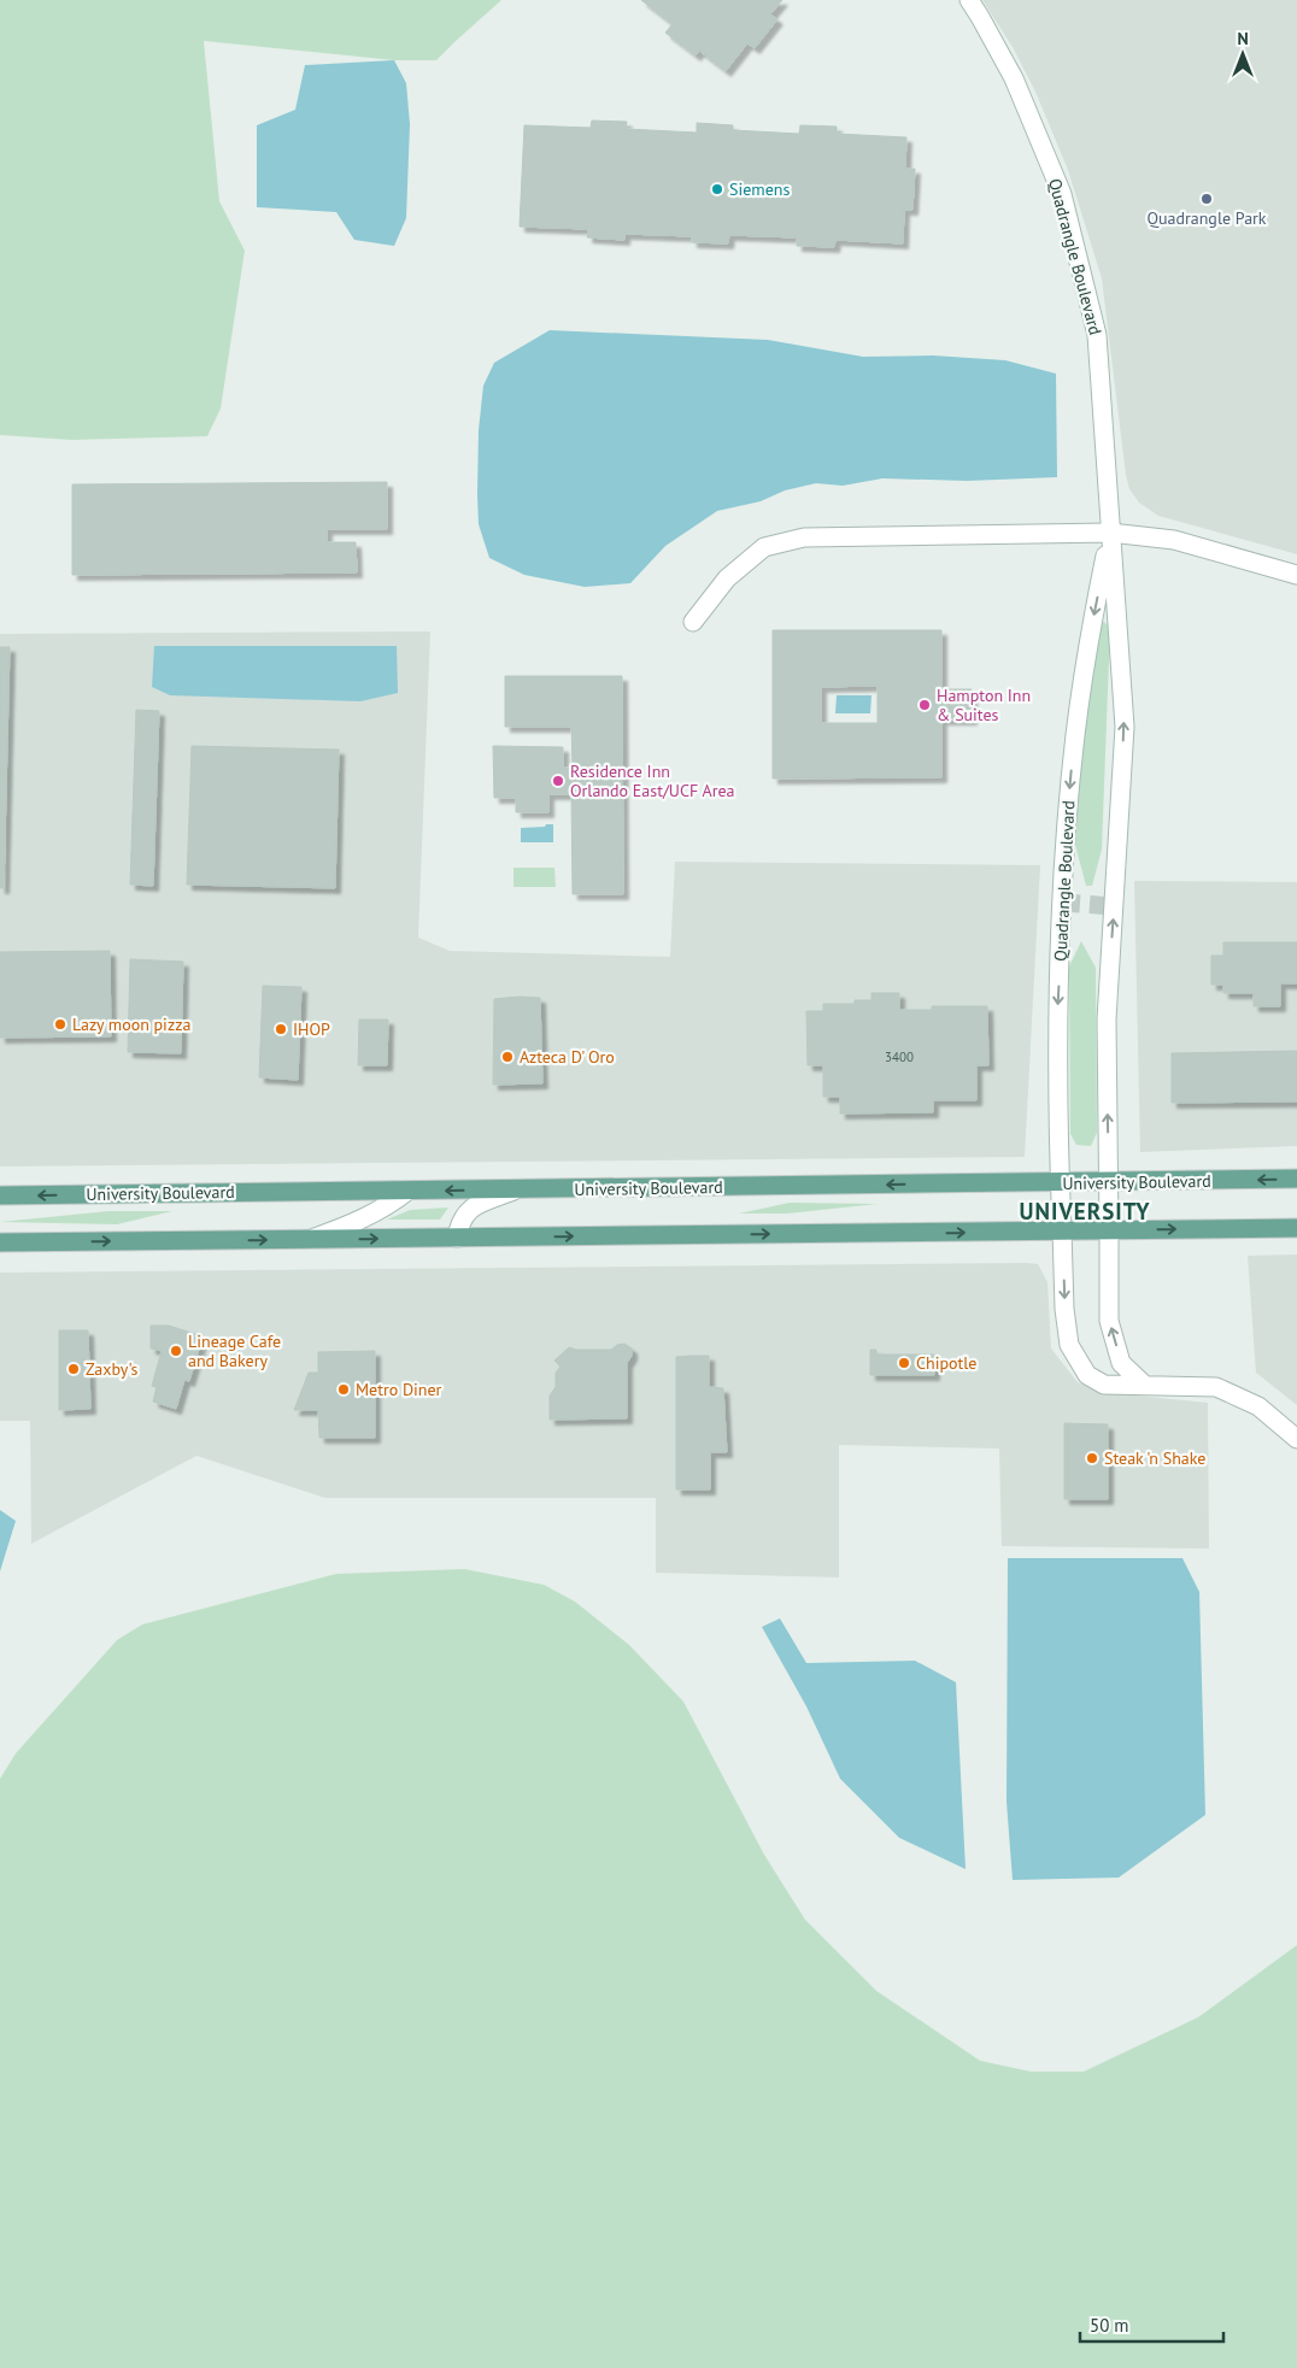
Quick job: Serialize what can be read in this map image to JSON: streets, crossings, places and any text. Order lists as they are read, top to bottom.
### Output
{
  "streets": {
    "main road": ["University Boulevard"],
    "street": ["Quadrangle Boulevard"]
  },
  "crossings": [
    ["Quadrangle Boulevard", "University Boulevard"]
  ],
  "districts": ["UNIVERSITY"],
  "places": [
    "Siemens",
    "Quadrangle Park",
    "Hampton Inn & Suites",
    "Residence Inn Orlando East/UCF Area",
    "Lazy moon pizza",
    "IHOP",
    "Azteca D' Oro",
    "Lineage Cafe and Bakery",
    "Chipotle",
    "Zaxby's",
    "Metro Diner",
    "Steak 'n Shake"
  ],
  "house_numbers": ["3400"],
  "scale_bar": "50 m",
  "north": "top"
}
